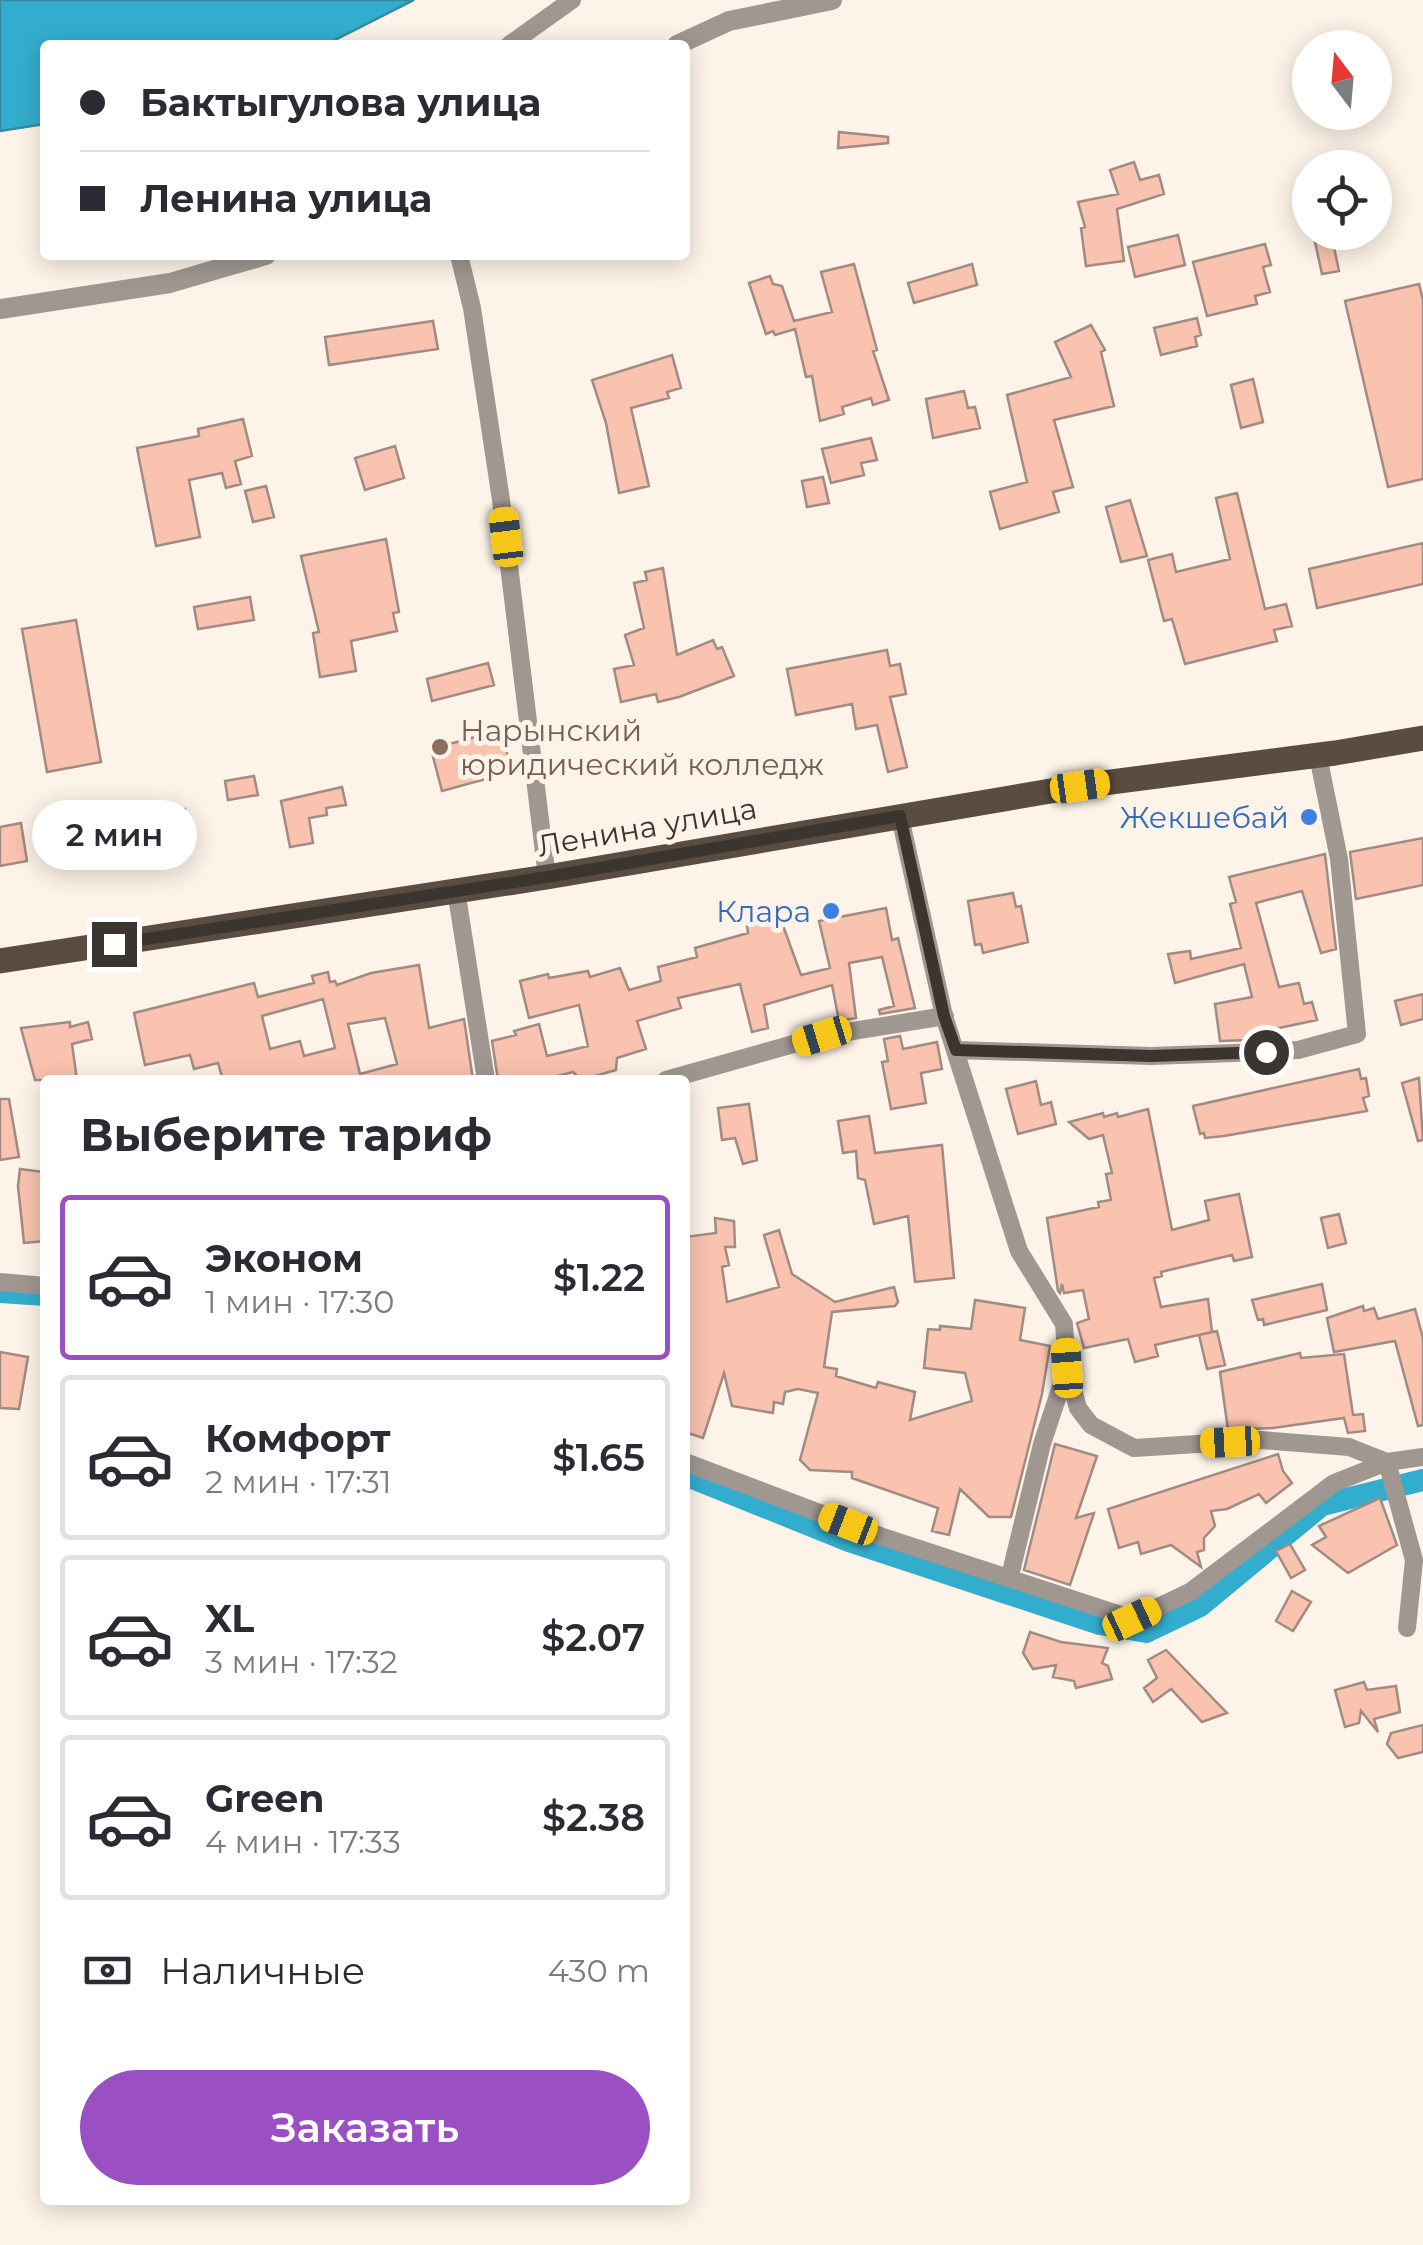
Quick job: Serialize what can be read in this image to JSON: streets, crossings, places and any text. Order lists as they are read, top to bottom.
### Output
{
  "streets": {
    "main road": ["Ленина улица"]
  },
  "places": ["Нарынский юридический колледж", "Жекшебай", "Клара"],
  "north": "top",
  "page": {
    "banner": ["Бактыгулова улица", "Ленина улица"],
    "bubble": "2 мин",
    "heading": "Выберите тариф",
    "list": [
      {
        "name": "Эконом",
        "note": "1 мин · 17:30",
        "value": "$1.22"
      },
      {
        "name": "Комфорт",
        "note": "2 мин · 17:31",
        "value": "$1.65"
      },
      {
        "name": "XL",
        "note": "3 мин · 17:32",
        "value": "$2.07"
      },
      {
        "name": "Green",
        "note": "4 мин · 17:33",
        "value": "$2.38"
      }
    ],
    "pay": ["Наличные", "430 m"],
    "buttons": "Заказать"
  }
}
